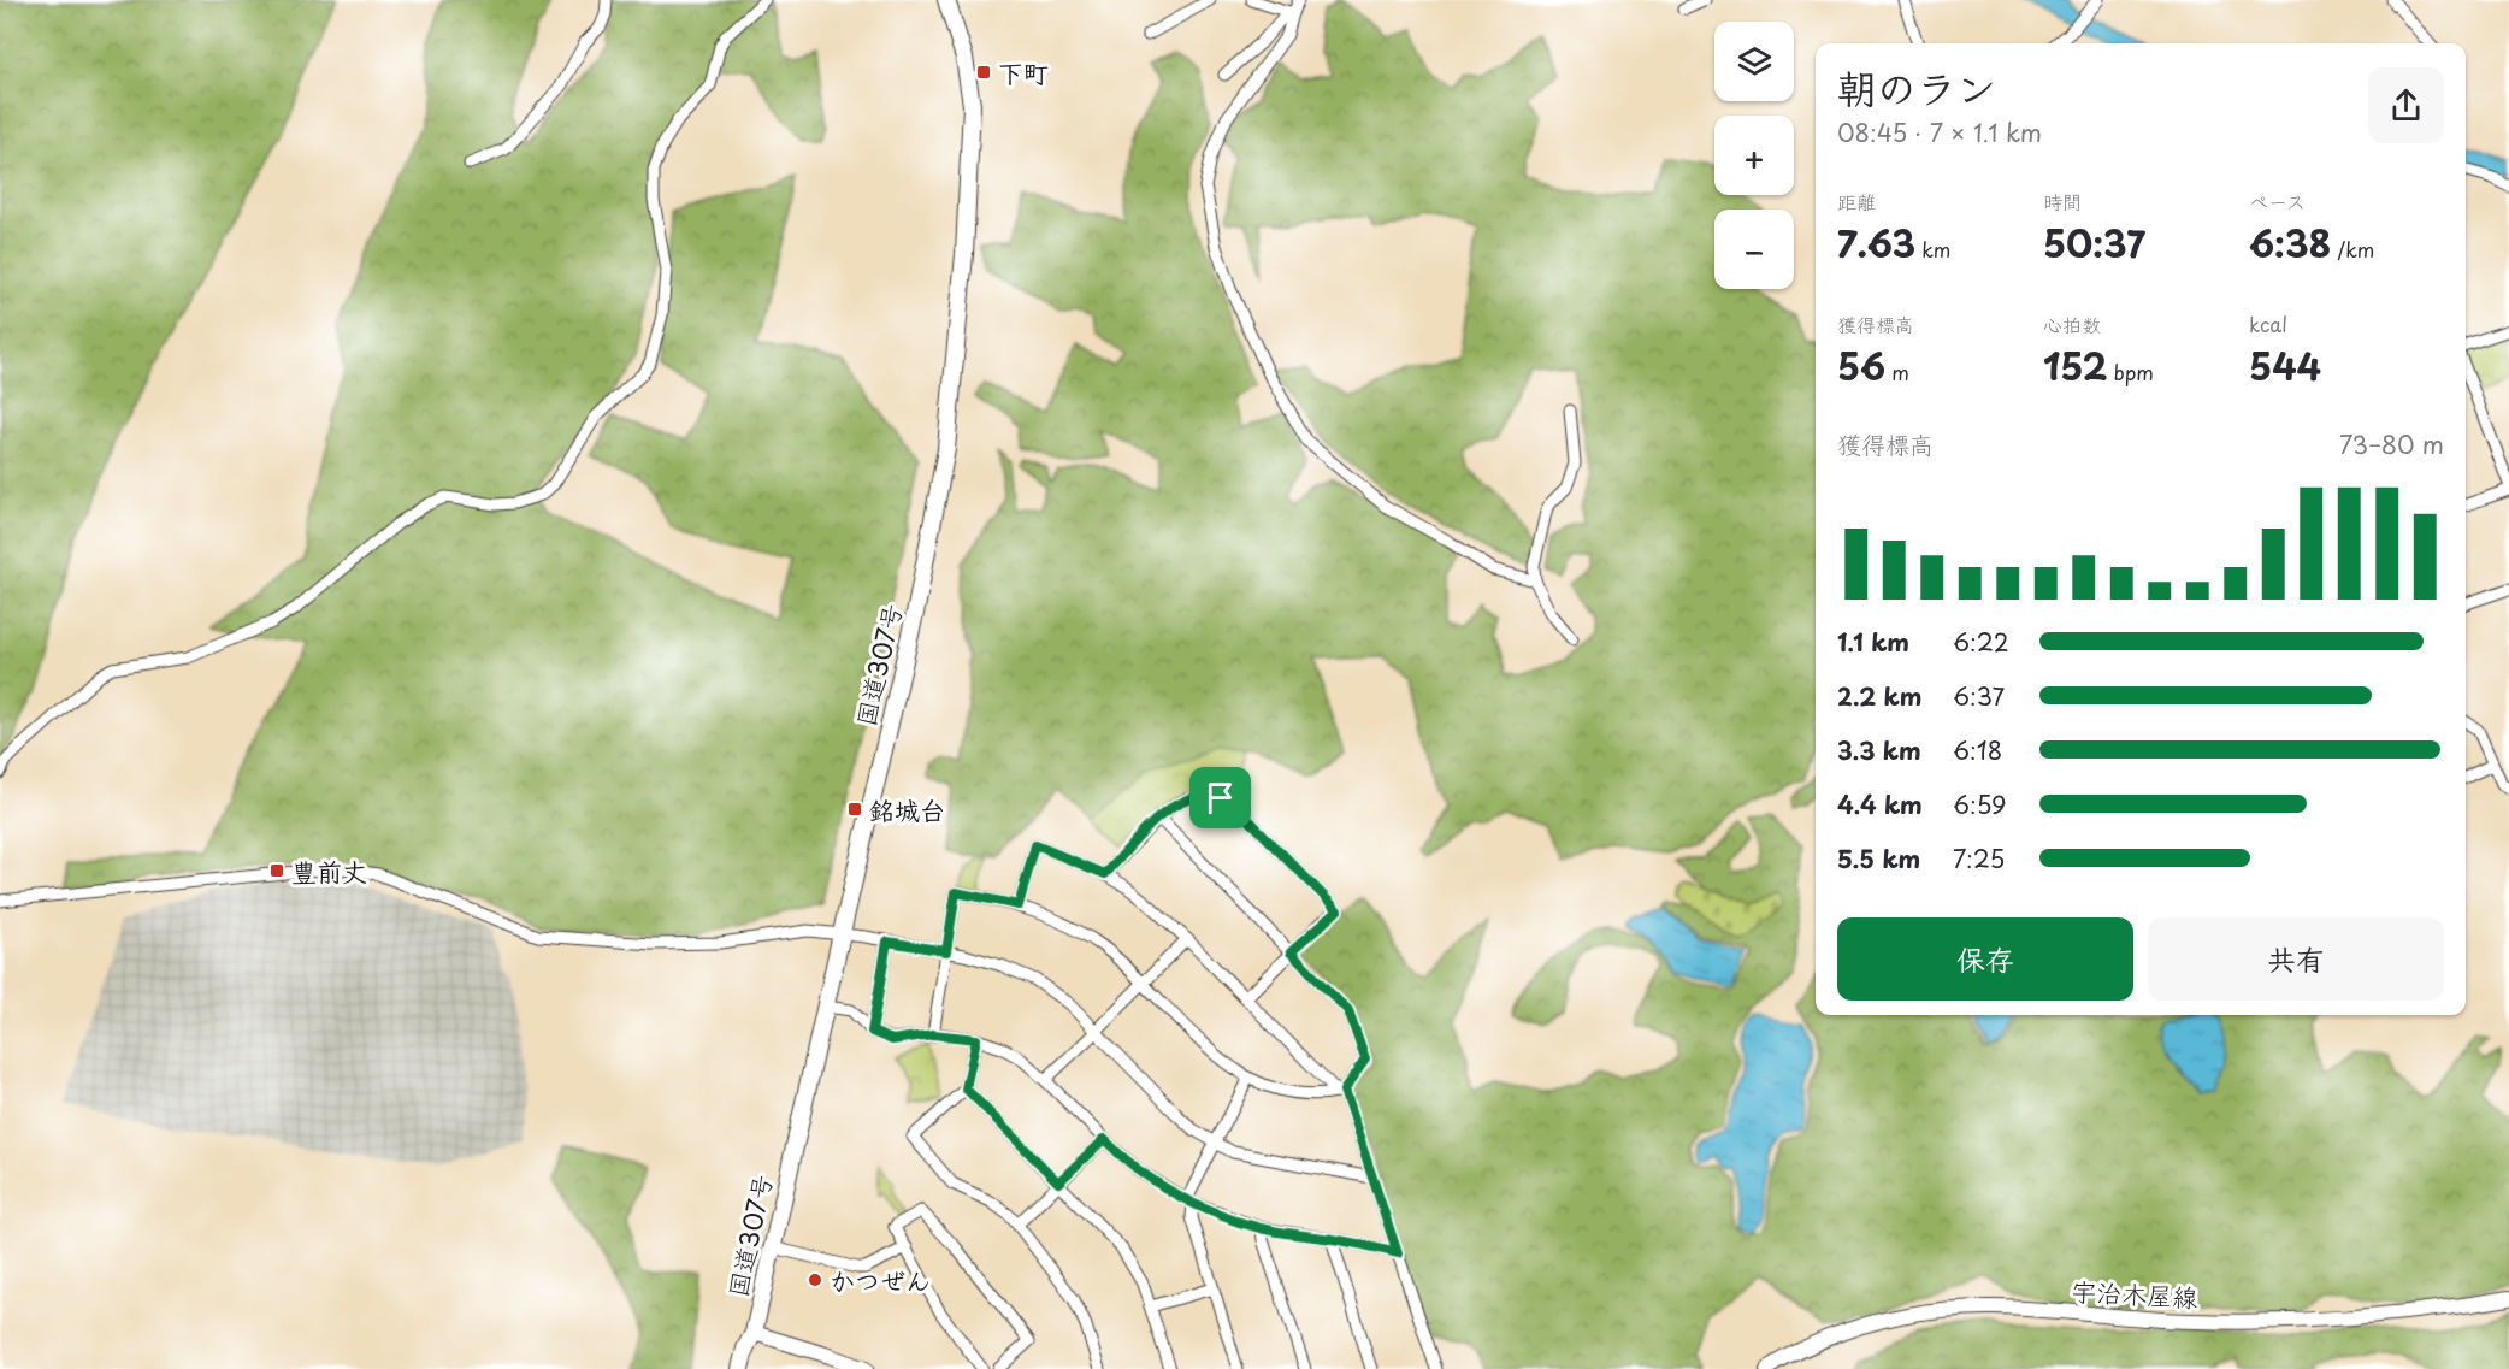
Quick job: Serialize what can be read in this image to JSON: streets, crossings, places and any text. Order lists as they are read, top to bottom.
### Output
{
  "streets": {
    "highway": ["国道307号"],
    "main road": ["宇治木屋線"]
  },
  "places": {
    "transit": ["下町", "銘城台", "豊前丈"],
    "other": ["かつぜん"]
  },
  "page": {
    "map_buttons": ["+", "−"],
    "heading": ["朝のラン", "08:45 · 7 × 1.1 km"],
    "stats": [
      ["距離", "7.63 km"],
      ["時間", "50:37"],
      ["ペース", "6:38 /km"],
      ["獲得標高", "56 m"],
      ["心拍数", "152 bpm"],
      ["kcal", "544"]
    ],
    "chart": ["獲得標高", "73–80 m"],
    "list": [
      {
        "name": "1.1 km",
        "note": "6:22"
      },
      {
        "name": "2.2 km",
        "note": "6:37"
      },
      {
        "name": "3.3 km",
        "note": "6:18"
      },
      {
        "name": "4.4 km",
        "note": "6:59"
      },
      {
        "name": "5.5 km",
        "note": "7:25"
      }
    ],
    "buttons": ["保存", "共有"]
  }
}
